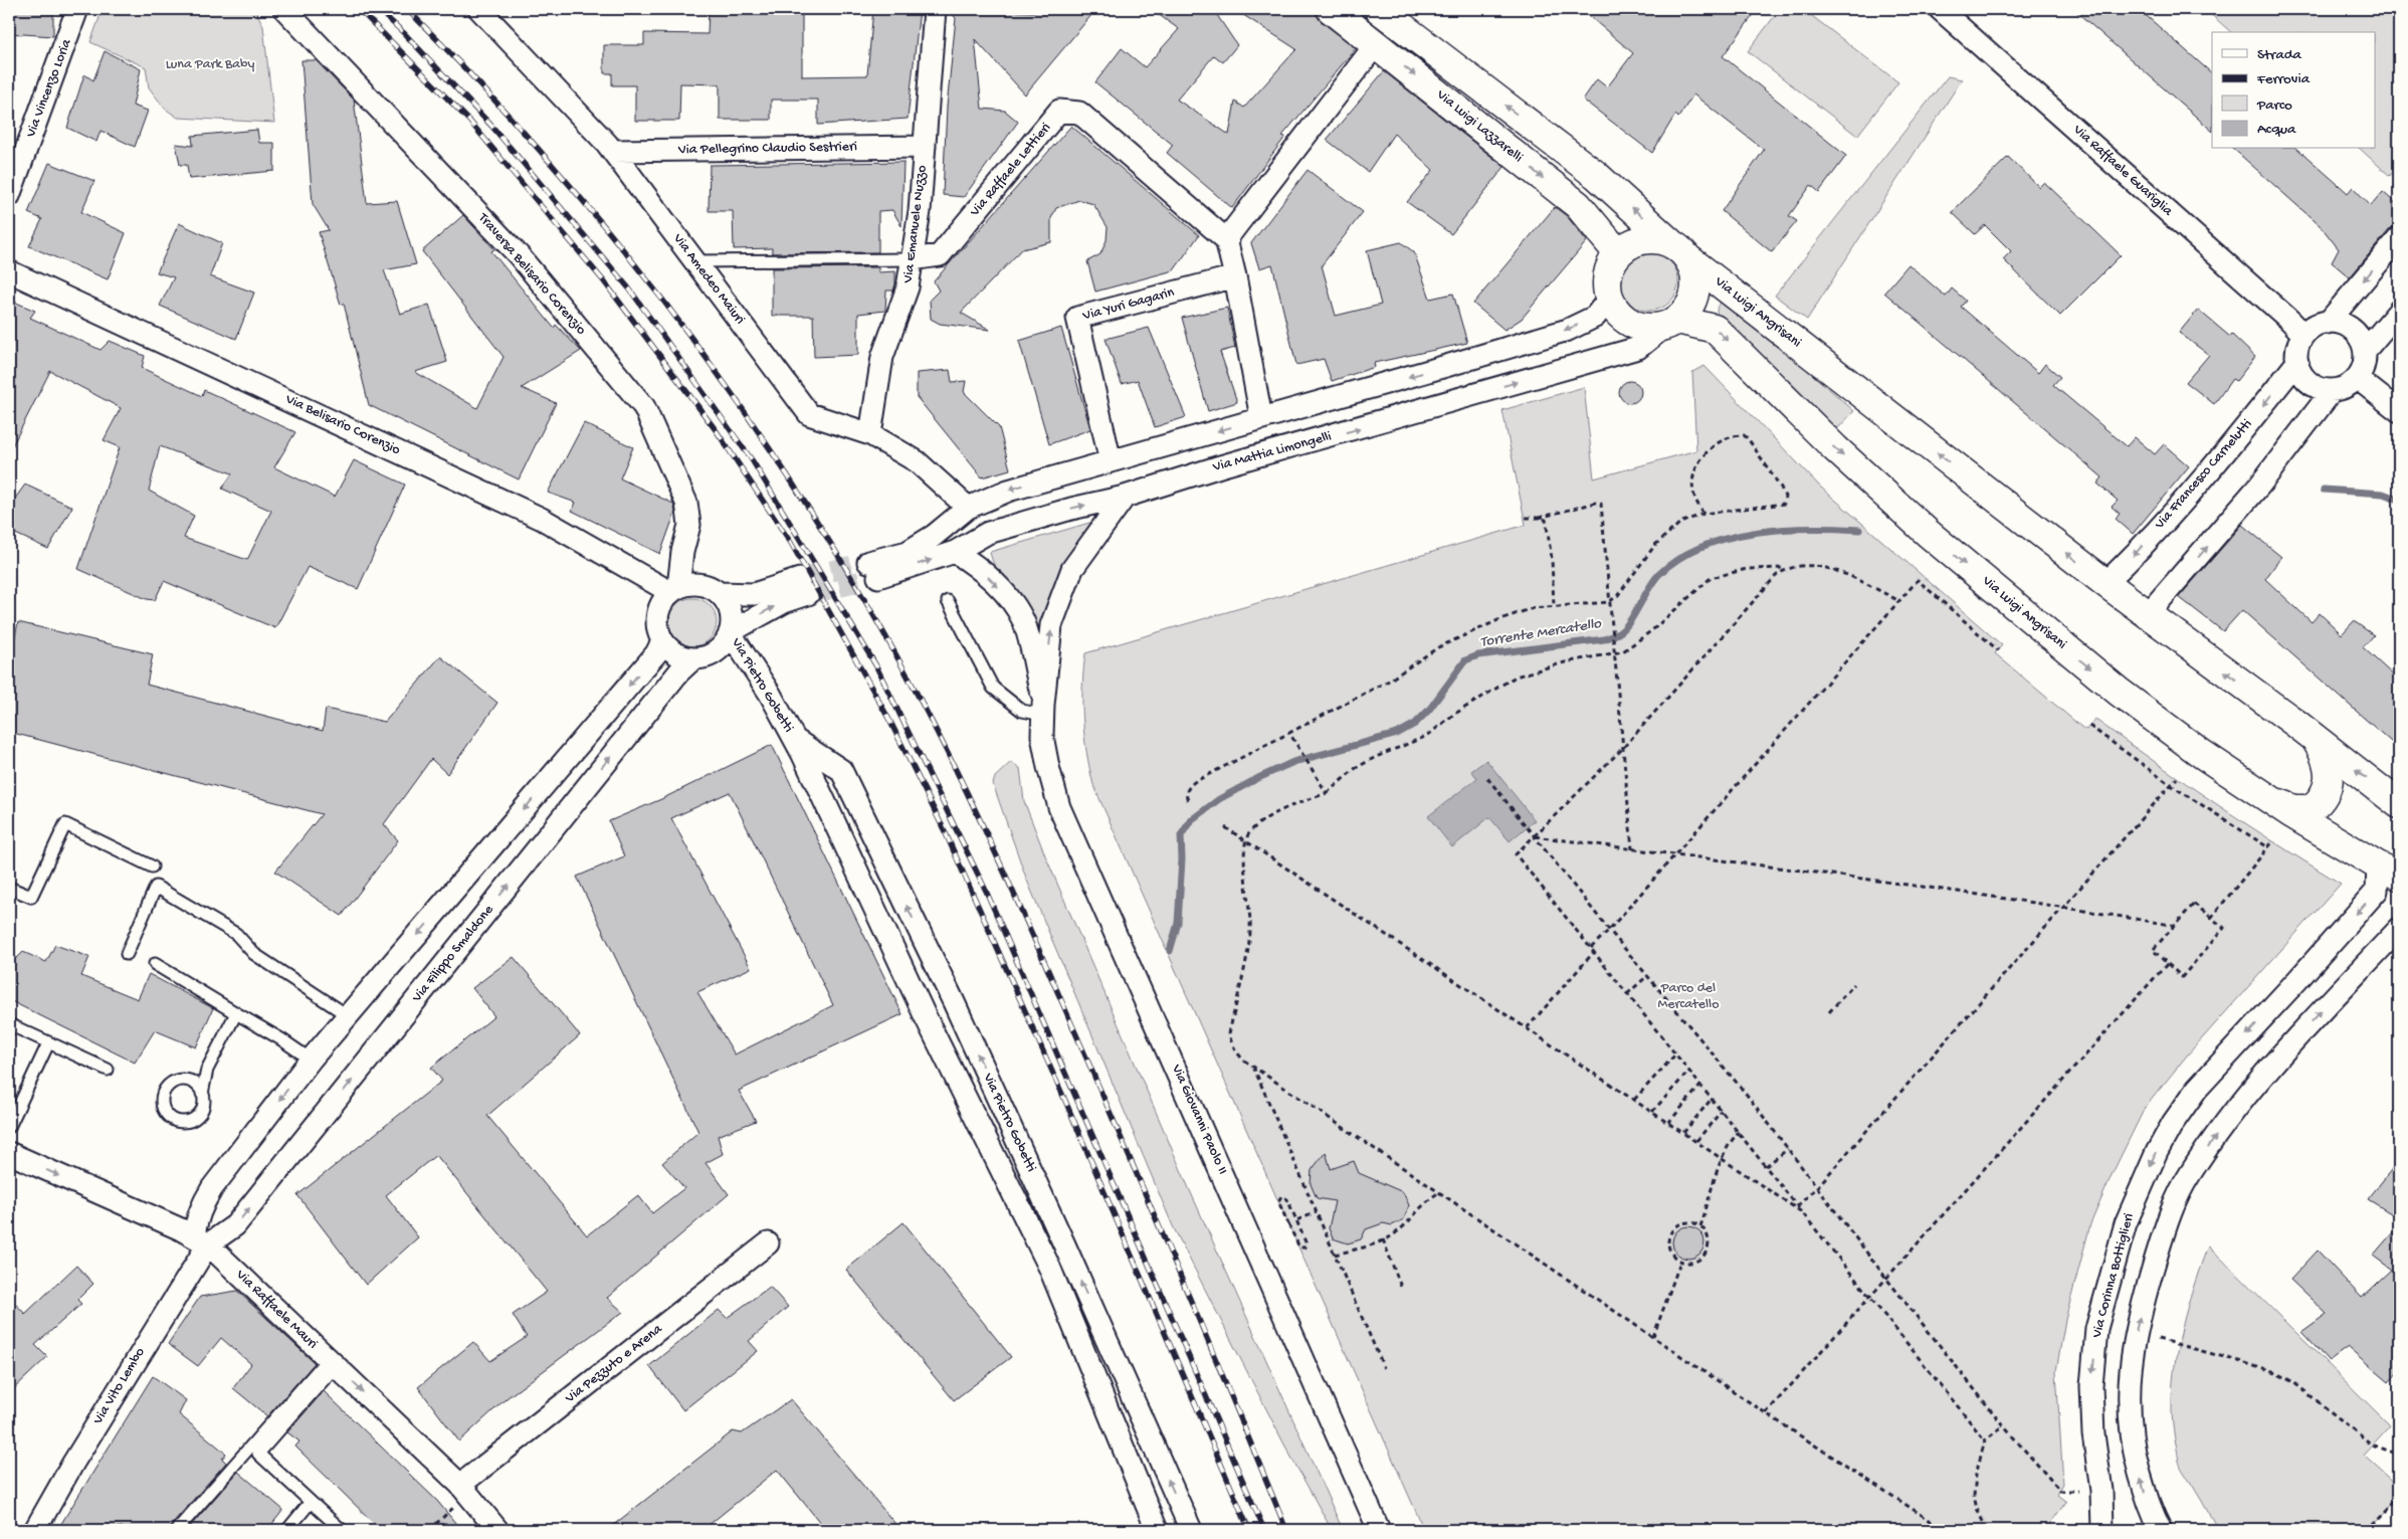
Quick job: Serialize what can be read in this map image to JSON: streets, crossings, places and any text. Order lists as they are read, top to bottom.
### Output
{
  "streets": {
    "street": [
      "Via Vincenzo Loria",
      "Via Luigi Lazzarelli",
      "Via Pellegrino Claudio Sestrieri",
      "Via Raffaele Lettieri",
      "Via Raffaele Guariglia",
      "Via Emanuele Nuzzo",
      "Traversa Belisario Corenzio",
      "Via Amedeo Maiuri",
      "Via Yuri Gagarin",
      "Via Luigi Angrisani",
      "Via Belisario Corenzio",
      "Via Mattia Limongelli",
      "Via Francesco Carnelutti",
      "Via Pietro Gobetti",
      "Via Filippo Smaldone",
      "Via Giovanni Paolo II",
      "Via Corinna Bottiglieri",
      "Via Raffaele Mauri",
      "Via Pezzuto e Arena",
      "Via Vito Lembo"
    ]
  },
  "crossings": [
    ["Via Luigi Lazzarelli", "Via Luigi Angrisani"],
    ["Via Luigi Lazzarelli", "Via Mattia Limongelli"],
    ["Via Pellegrino Claudio Sestrieri", "Via Emanuele Nuzzo"],
    ["Via Pellegrino Claudio Sestrieri", "Via Amedeo Maiuri"],
    ["Via Raffaele Lettieri", "Via Emanuele Nuzzo"],
    ["Via Raffaele Guariglia", "Via Francesco Carnelutti"],
    ["Via Emanuele Nuzzo", "Via Amedeo Maiuri"],
    ["Traversa Belisario Corenzio", "Via Belisario Corenzio"],
    ["Traversa Belisario Corenzio", "Via Pietro Gobetti"],
    ["Traversa Belisario Corenzio", "Via Filippo Smaldone"],
    ["Via Amedeo Maiuri", "Via Mattia Limongelli"],
    ["Via Yuri Gagarin", "Via Mattia Limongelli"],
    ["Via Luigi Angrisani", "Via Mattia Limongelli"],
    ["Via Luigi Angrisani", "Via Francesco Carnelutti"],
    ["Via Luigi Angrisani", "Via Corinna Bottiglieri"],
    ["Via Belisario Corenzio", "Via Pietro Gobetti"],
    ["Via Belisario Corenzio", "Via Filippo Smaldone"],
    ["Via Mattia Limongelli", "Via Giovanni Paolo II"],
    ["Via Pietro Gobetti", "Via Filippo Smaldone"],
    ["Via Filippo Smaldone", "Via Raffaele Mauri"],
    ["Via Filippo Smaldone", "Via Vito Lembo"],
    ["Via Raffaele Mauri", "Via Pezzuto e Arena"],
    ["Via Raffaele Mauri", "Via Vito Lembo"]
  ],
  "one_way": ["Via Raffaele Mauri"],
  "water": ["Torrente Mercatello"],
  "parks": ["Luna Park Baby", "Parco del Mercatello"],
  "legend": [
    "Strada",
    "Ferrovia",
    "Parco",
    "Acqua"
  ]
}
